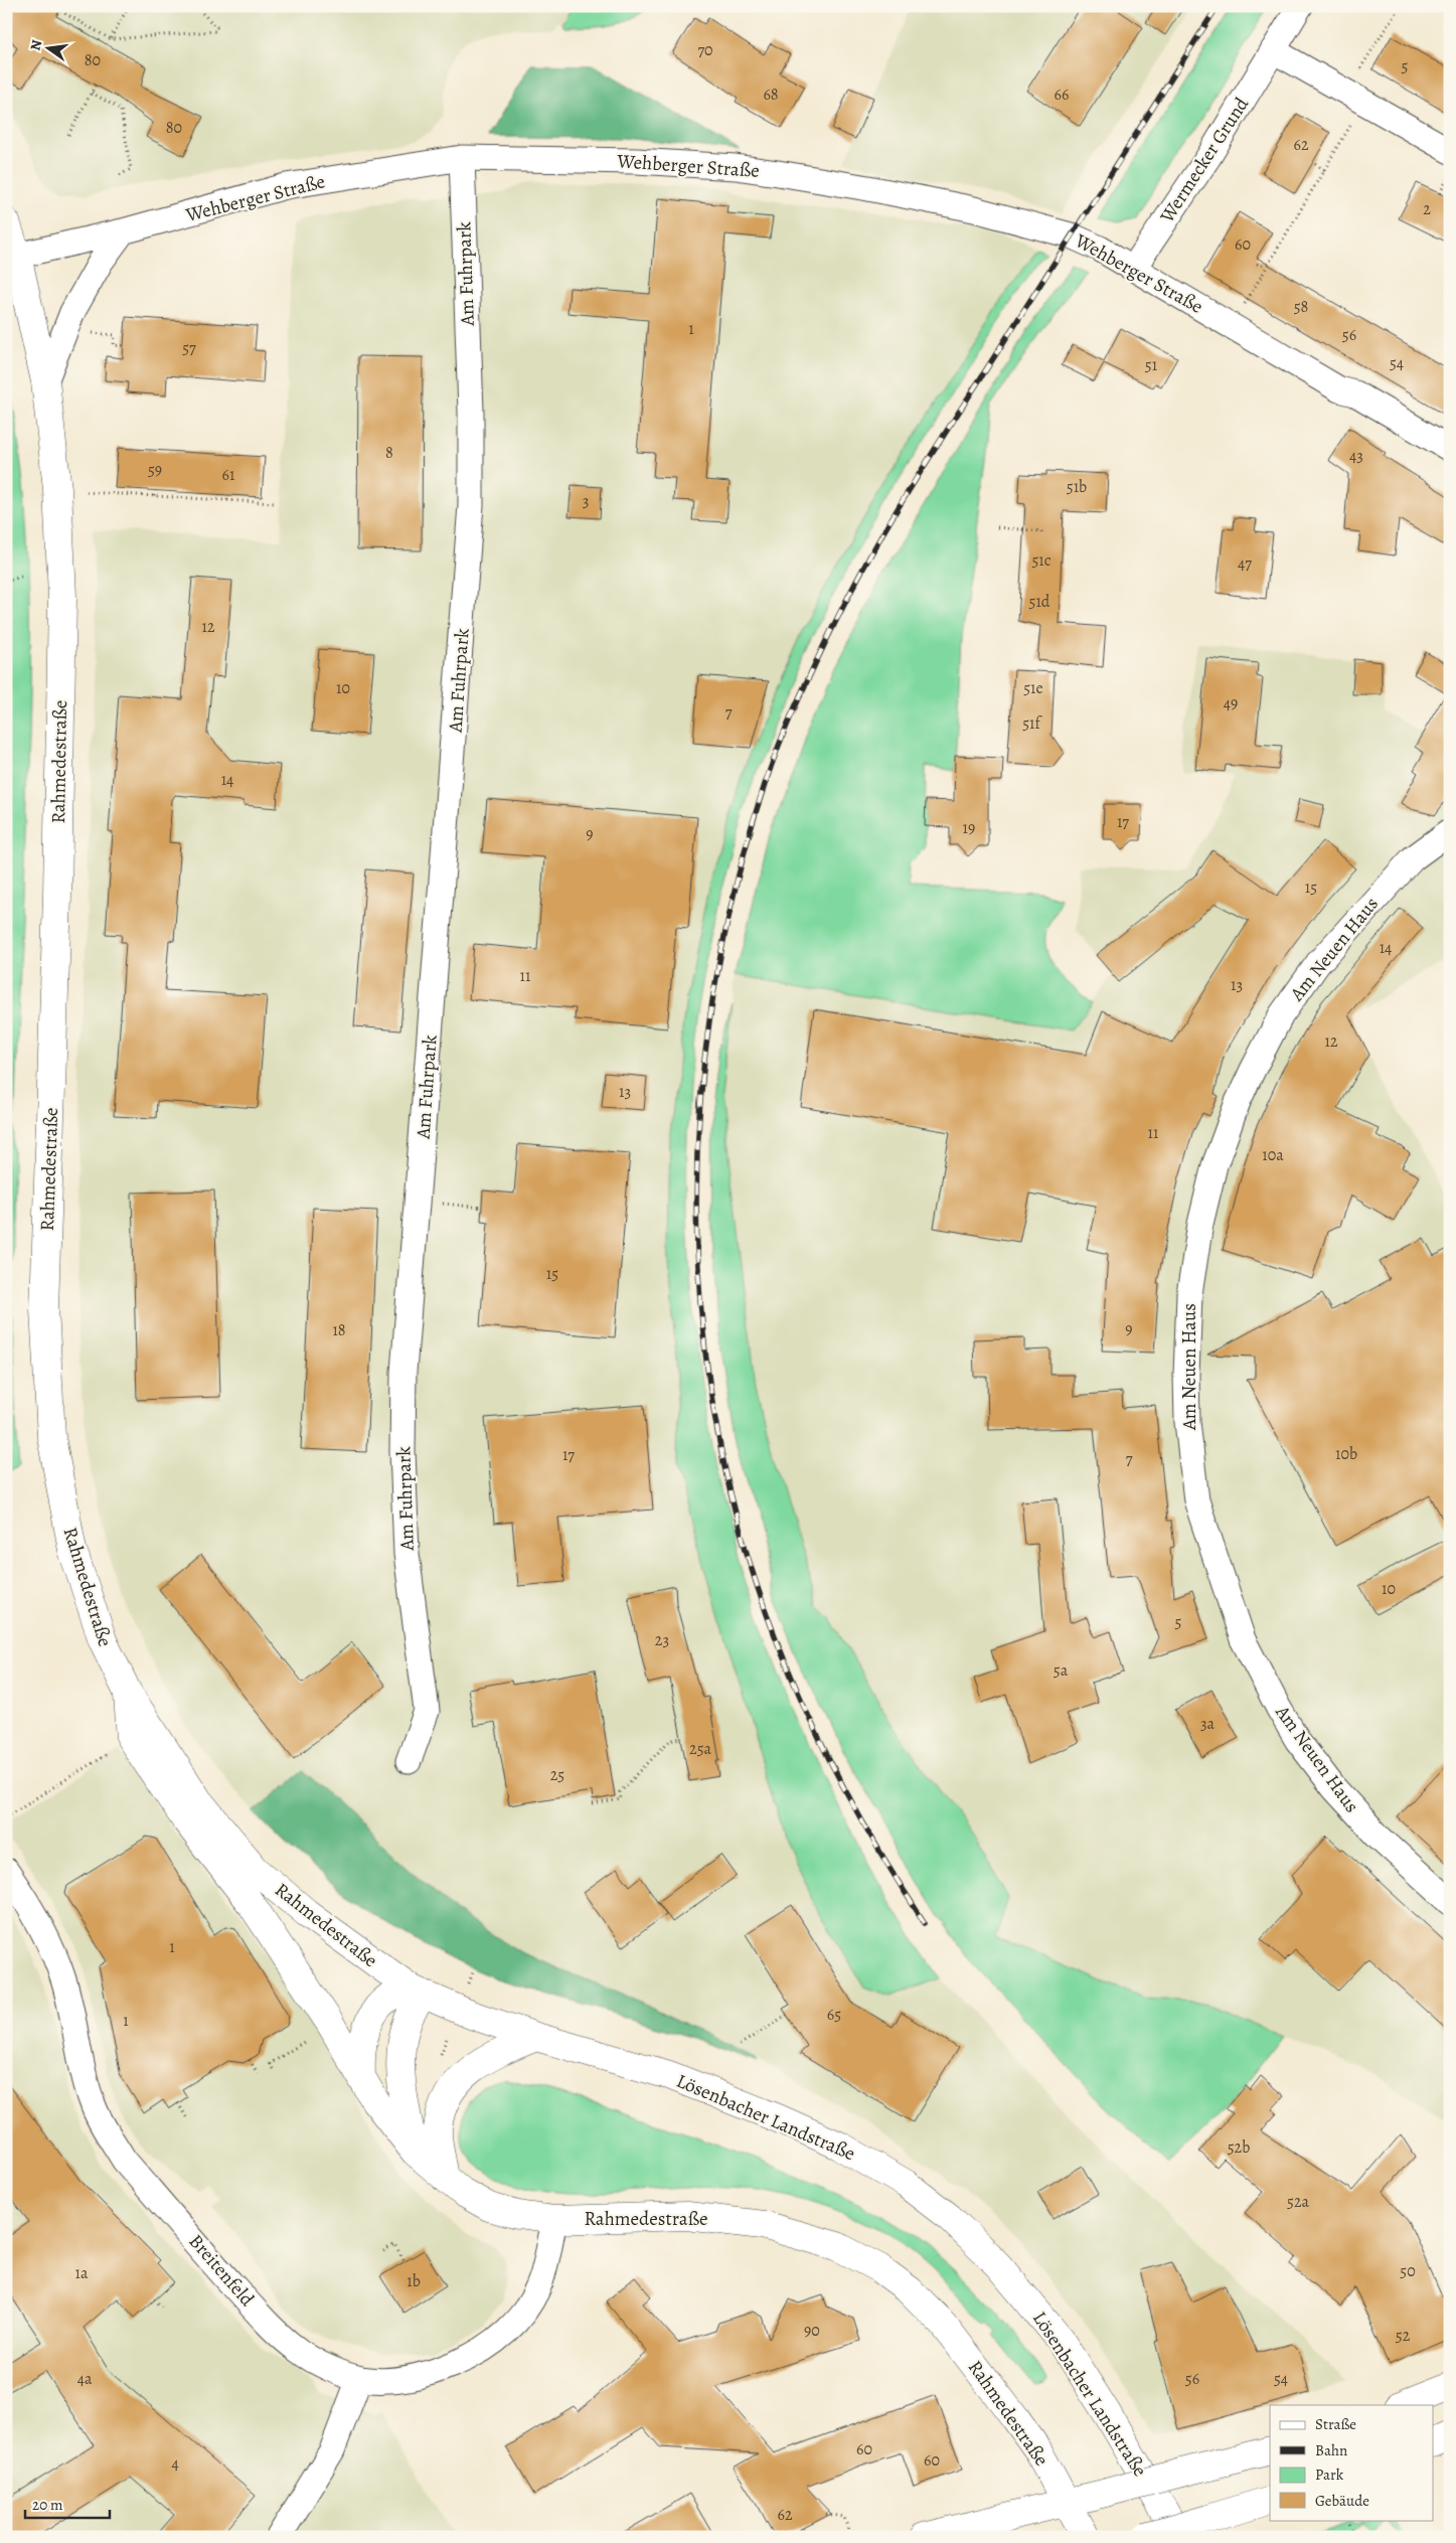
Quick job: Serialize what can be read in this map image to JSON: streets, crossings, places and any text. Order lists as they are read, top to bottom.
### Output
{
  "streets": {
    "main road": ["Rahmedestraße", "Lösenbacher Landstraße"],
    "street": [
      "Wermecker Grund",
      "Wehberger Straße",
      "Am Fuhrpark",
      "Am Neuen Haus",
      "Breitenfeld"
    ]
  },
  "crossings": [
    ["Wermecker Grund", "Wehberger Straße"],
    ["Wehberger Straße", "Am Fuhrpark"],
    ["Wehberger Straße", "Rahmedestraße"],
    ["Rahmedestraße", "Lösenbacher Landstraße"],
    ["Rahmedestraße", "Breitenfeld"]
  ],
  "house_numbers": [
    "70",
    "80",
    "5",
    "68",
    "66",
    "80",
    "62",
    "2",
    "60",
    "58",
    "1",
    "56",
    "57",
    "54",
    "51",
    "8",
    "43",
    "59",
    "61",
    "51b",
    "3",
    "51c",
    "47",
    "51d",
    "12",
    "10",
    "51e",
    "49",
    "7",
    "51f",
    "14",
    "17",
    "19",
    "9",
    "15",
    "14",
    "11",
    "13",
    "12",
    "13",
    "11",
    "10a",
    "15",
    "9",
    "18",
    "10b",
    "17",
    "7",
    "10",
    "5",
    "23",
    "5a",
    "3a",
    "25a",
    "25",
    "1",
    "65",
    "1",
    "52b",
    "52a",
    "50",
    "1a",
    "1b",
    "90",
    "52",
    "4a",
    "56",
    "54",
    "60",
    "60",
    "4",
    "62"
  ],
  "legend": [
    "Straße",
    "Bahn",
    "Park",
    "Gebäude"
  ],
  "scale_bar": "20 m",
  "north": "left"
}
